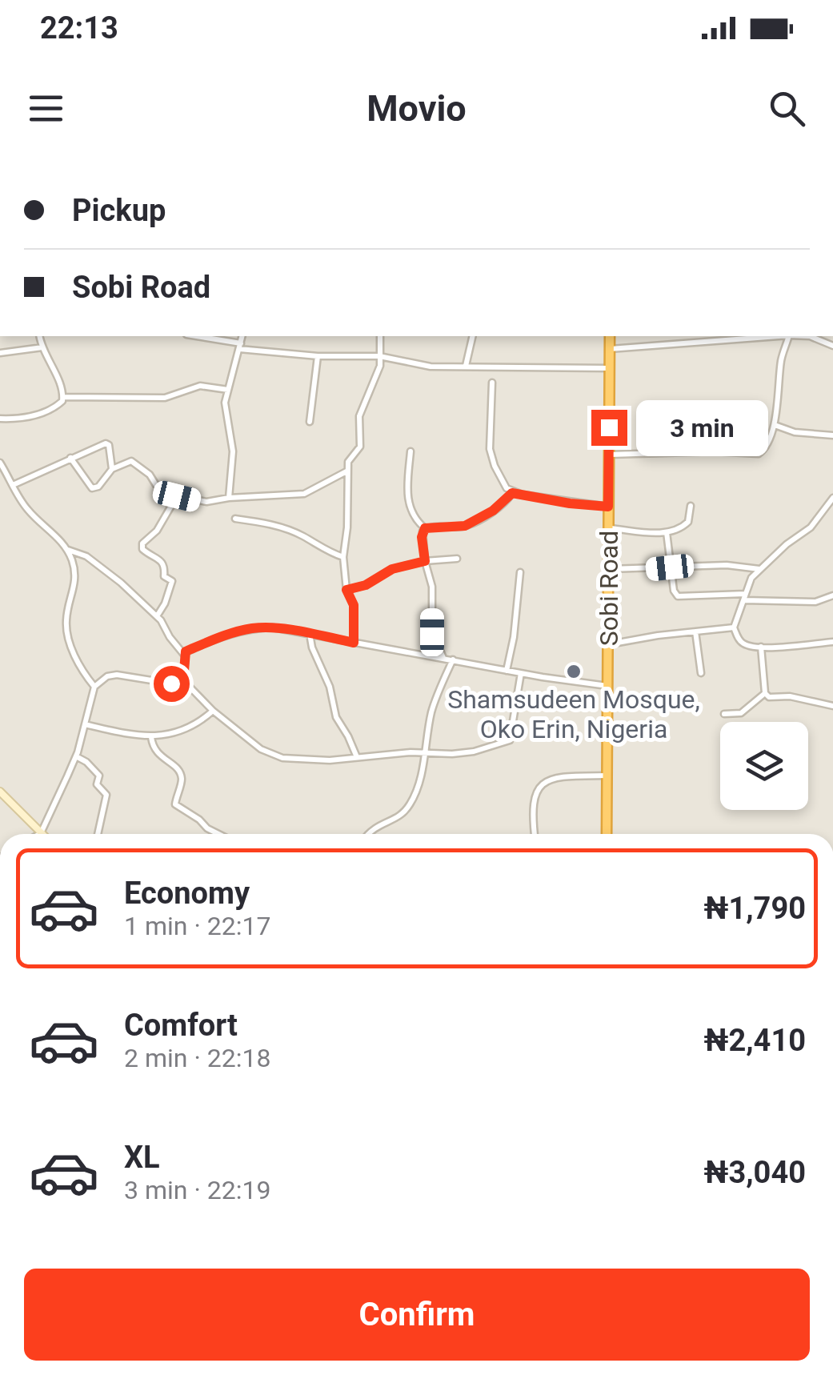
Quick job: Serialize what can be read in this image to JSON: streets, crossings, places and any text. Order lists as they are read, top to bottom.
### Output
{
  "streets": {
    "highway": ["Sobi Road"]
  },
  "places": ["Shamsudeen Mosque, Oko Erin, Nigeria"],
  "page": {
    "status": "22:13",
    "header": "Movio",
    "banner": ["Pickup", "Sobi Road"],
    "bubble": "3 min",
    "list": [
      {
        "name": "Economy",
        "note": "1 min · 22:17",
        "value": "₦1,790"
      },
      {
        "name": "Comfort",
        "note": "2 min · 22:18",
        "value": "₦2,410"
      },
      {
        "name": "XL",
        "note": "3 min · 22:19",
        "value": "₦3,040"
      }
    ],
    "buttons": "Confirm"
  }
}
